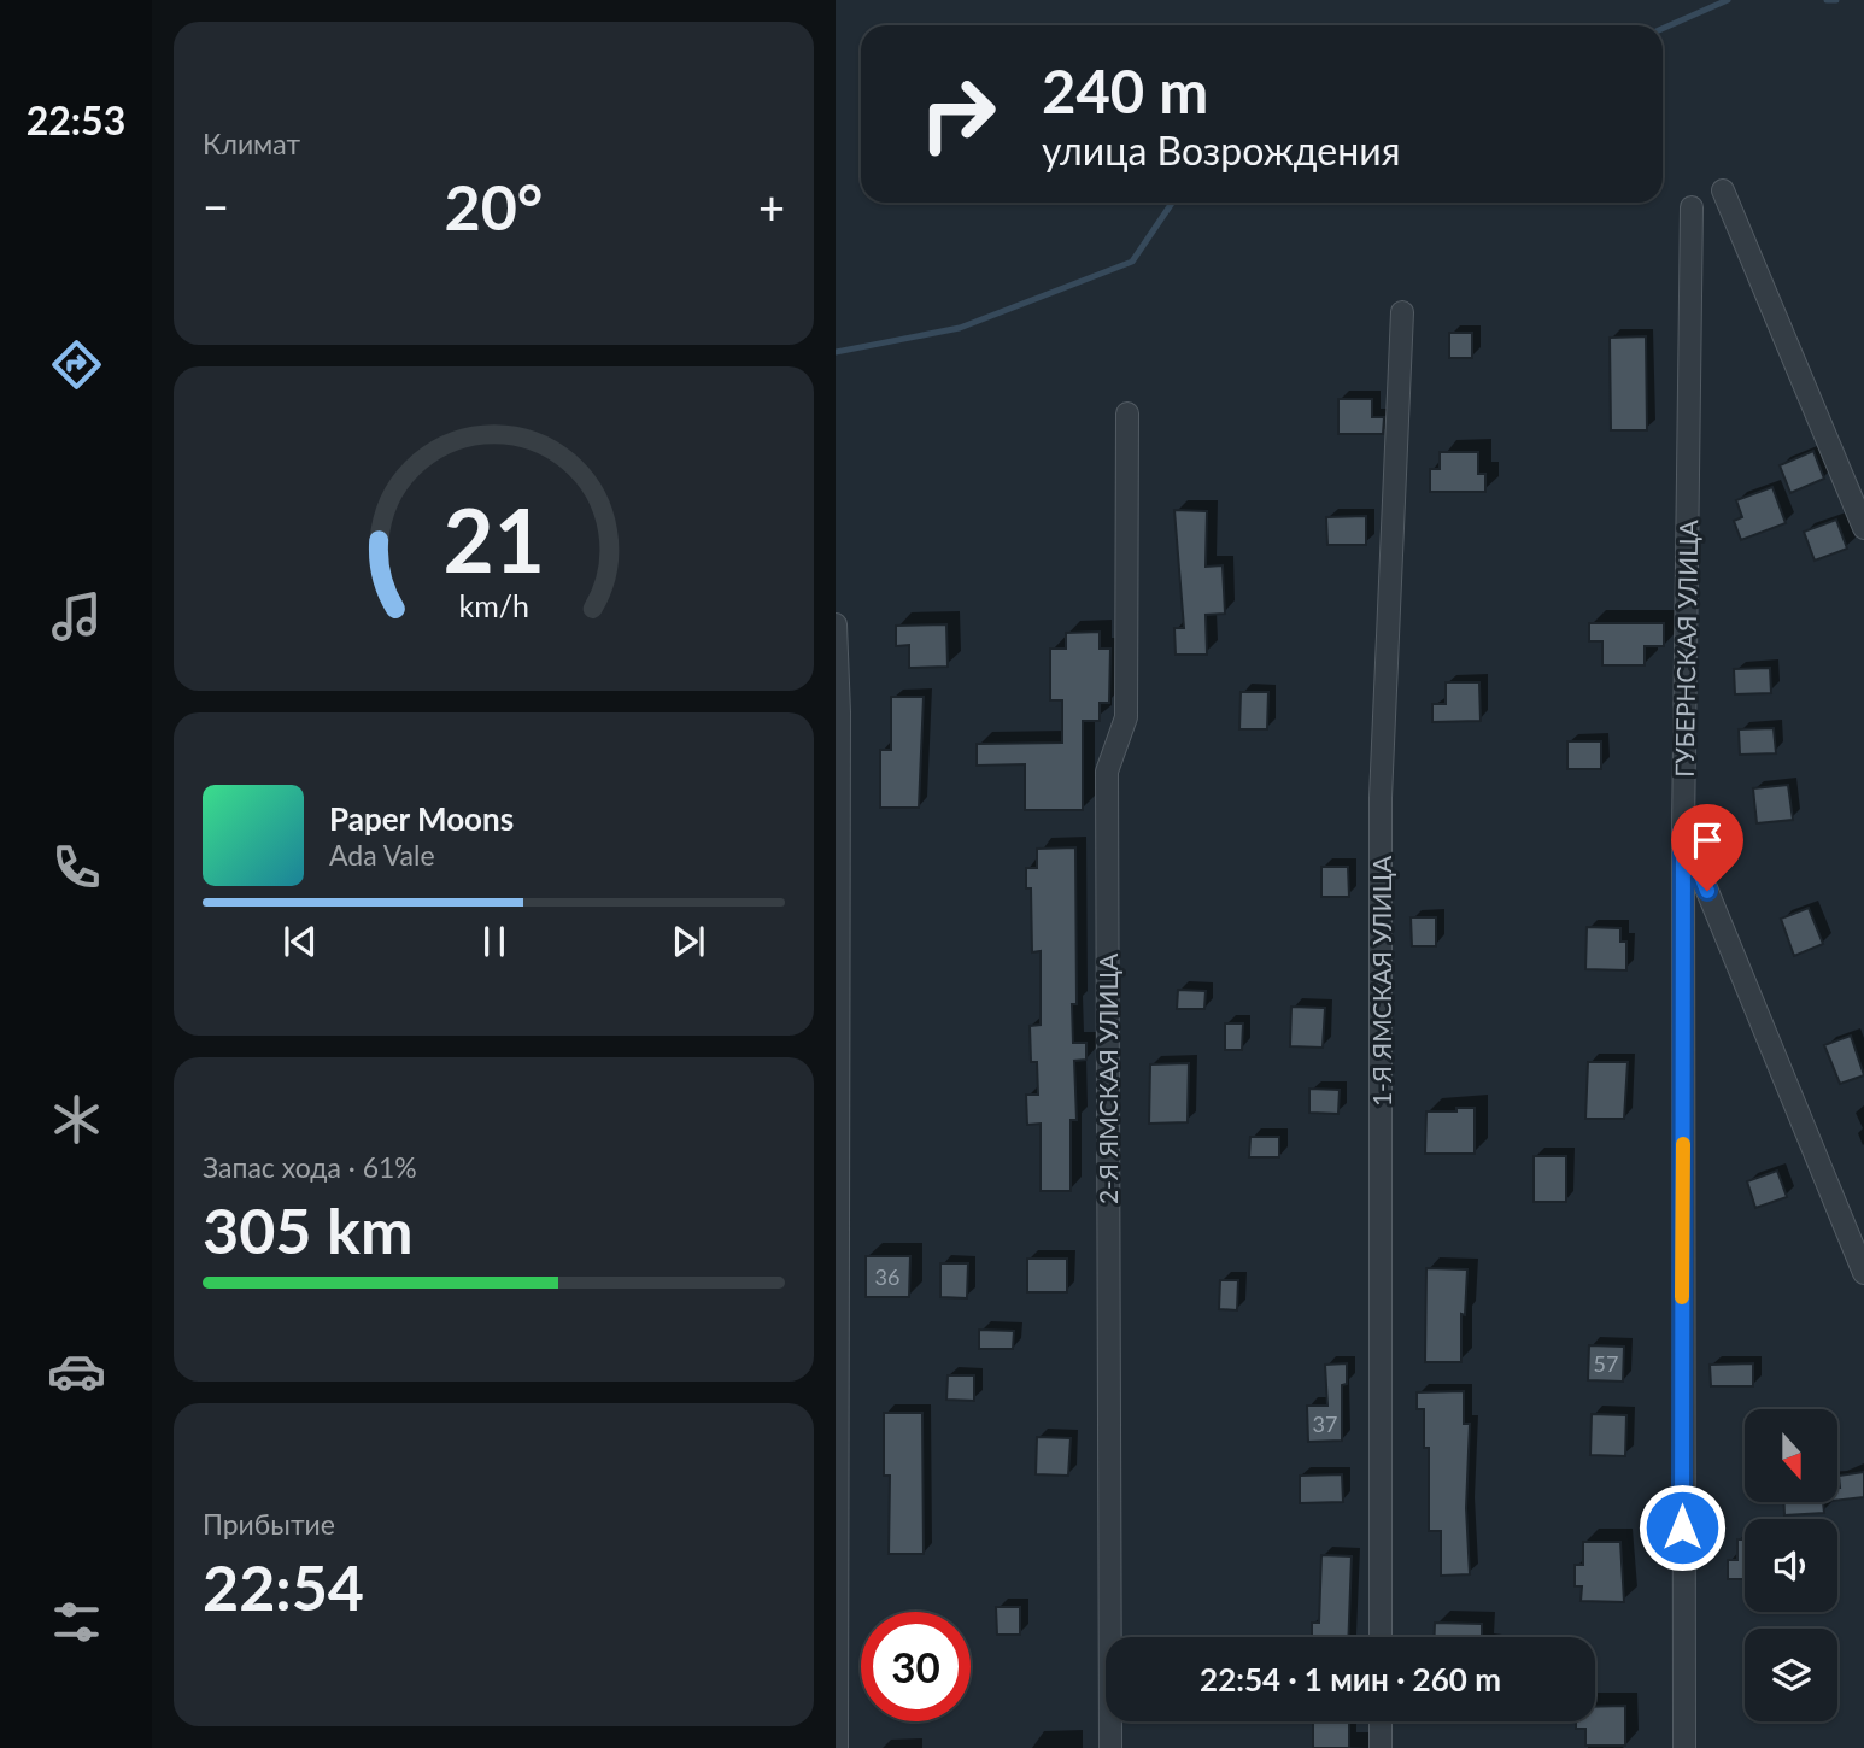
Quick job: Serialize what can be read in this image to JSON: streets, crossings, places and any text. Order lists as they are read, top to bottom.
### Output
{
  "streets": {
    "street": ["ГУБЕРНСКАЯ УЛИЦА", "1-Я ЯМСКАЯ УЛИЦА", "2-Я ЯМСКАЯ УЛИЦА"]
  },
  "house_numbers": ["36", "57", "37"],
  "north": "bottom",
  "page": {
    "tabs": "22:53",
    "tile": [
      "Климат",
      ["Запас хода · 61%", "305 km"],
      ["Прибытие", "22:54"]
    ],
    "turn": ["240 m", "улица Возрождения"],
    "heat": ["−", "20°", "+"],
    "song": ["Paper Moons", "Ada Vale"],
    "limit": "30",
    "trip": "22:54 · 1 мин · 260 m",
    "gauge": ["21", "km/h"]
  }
}
